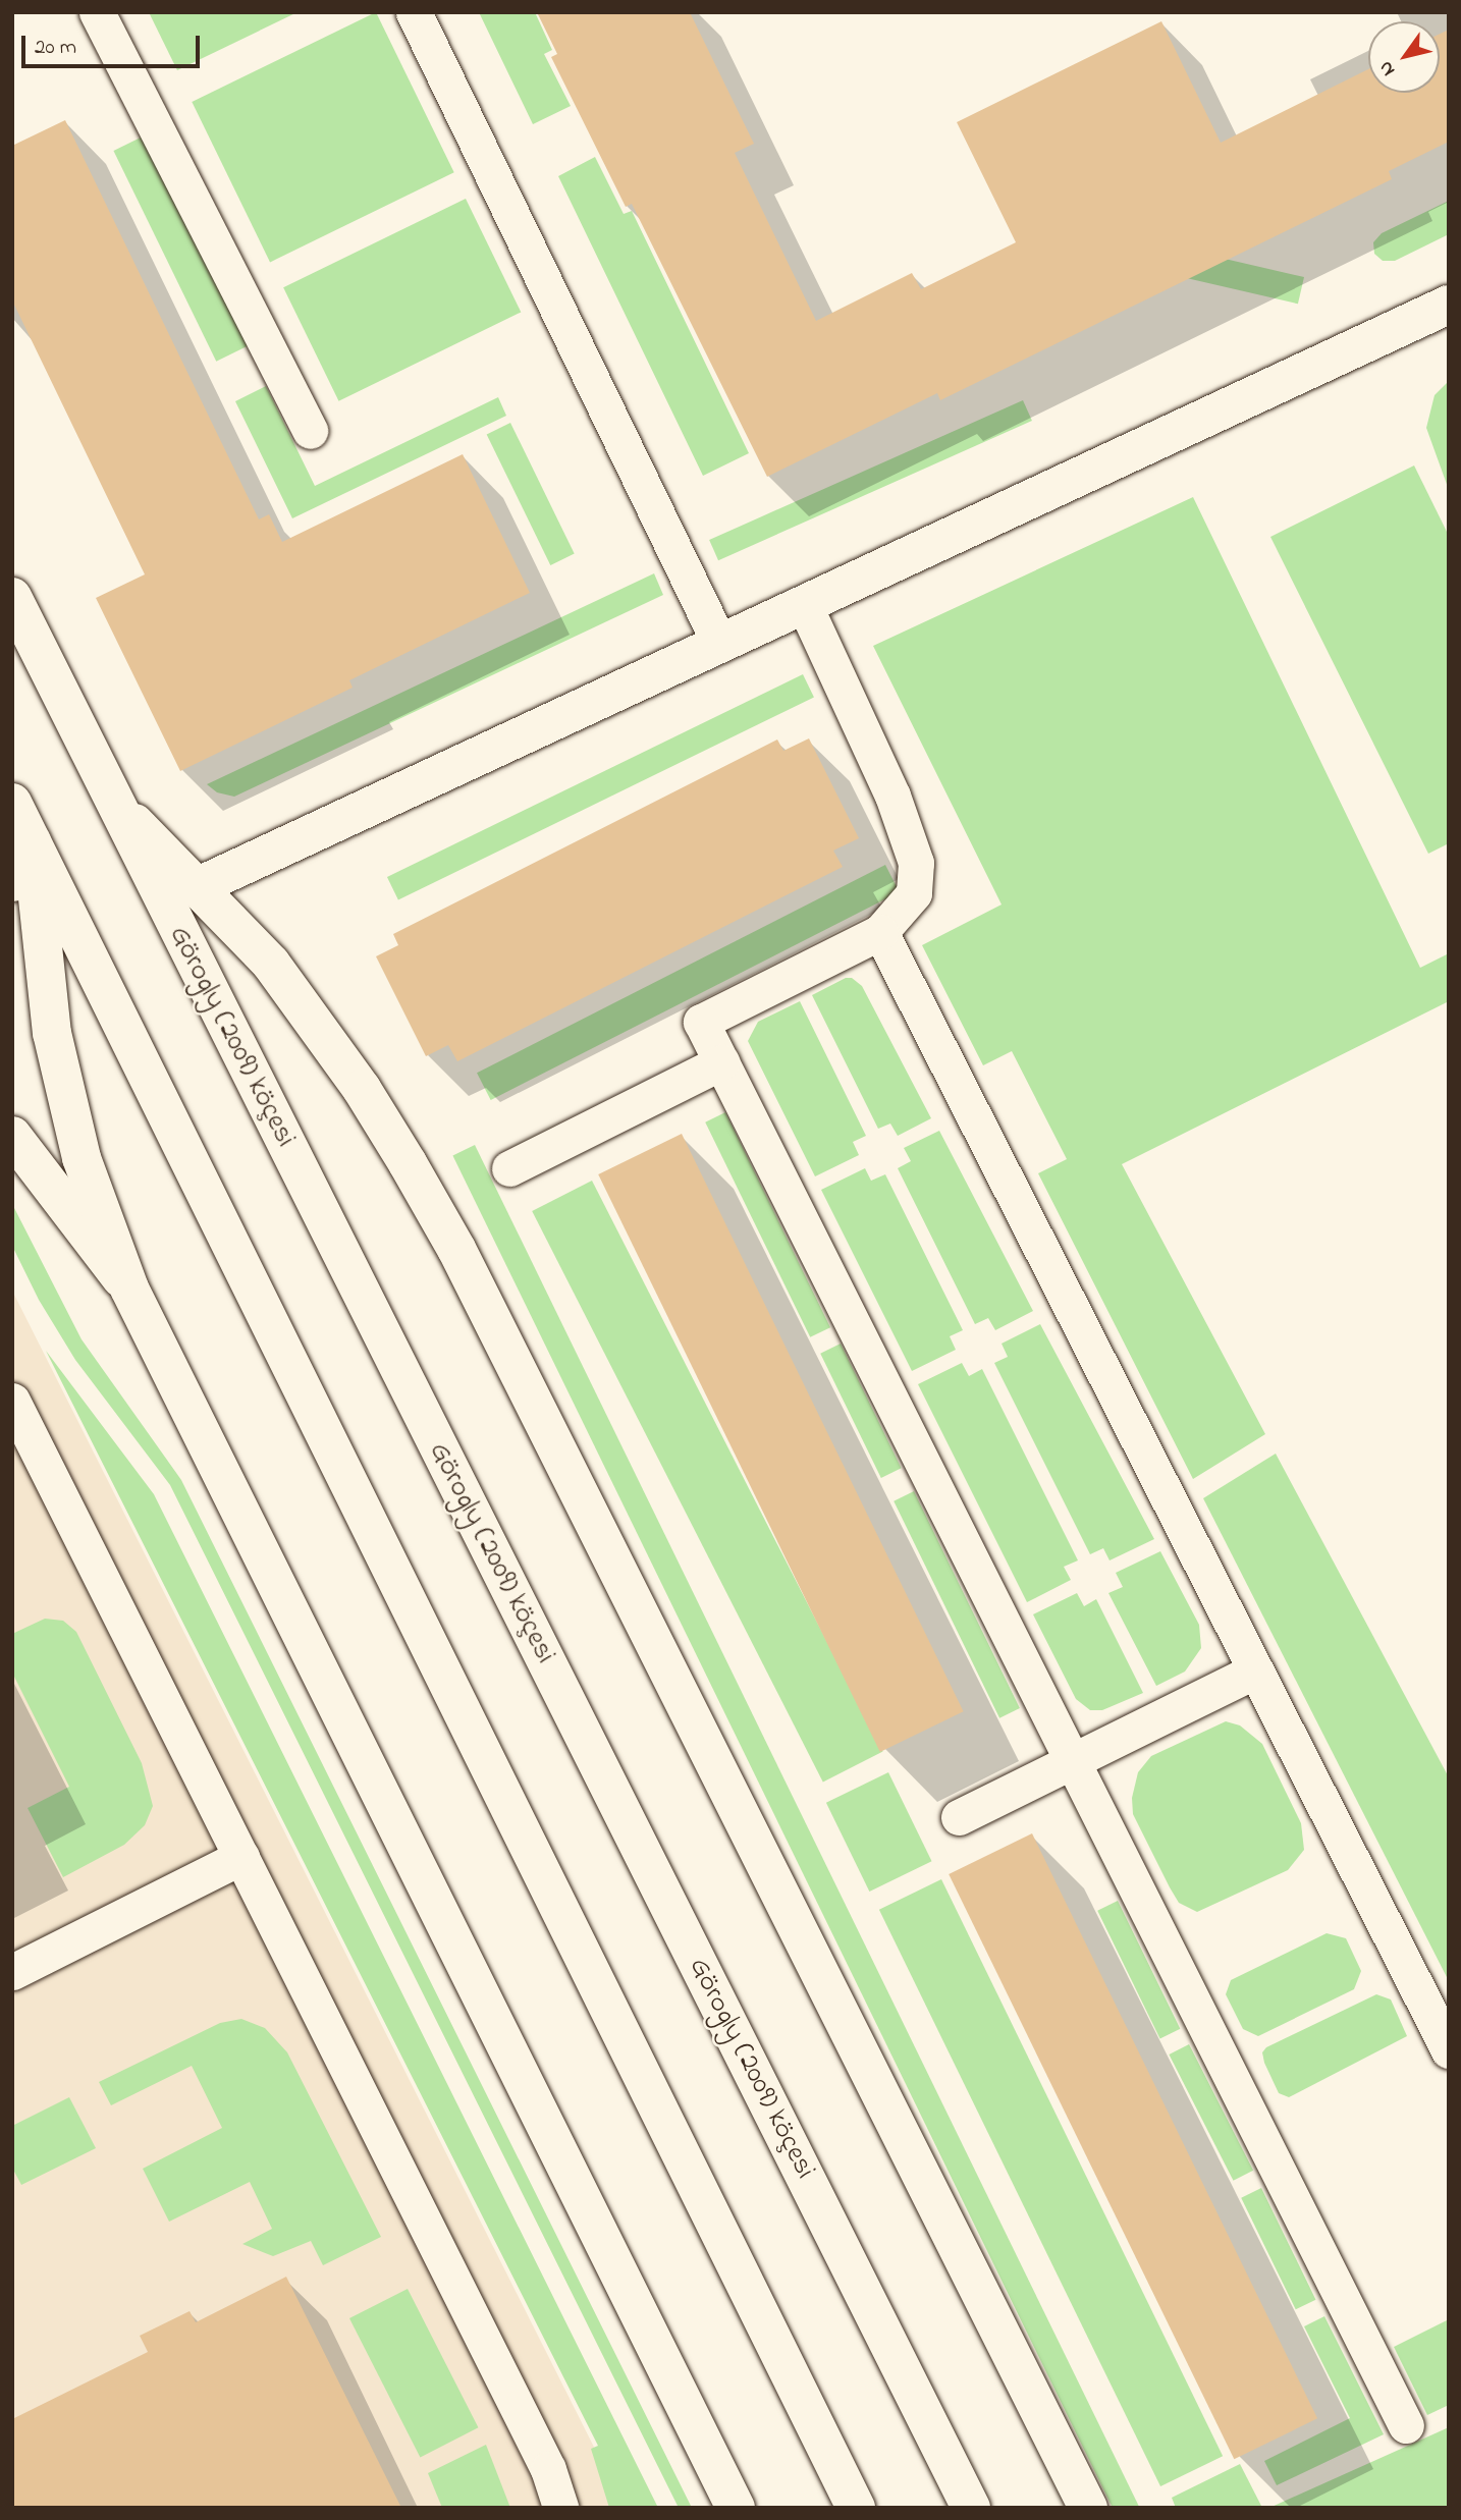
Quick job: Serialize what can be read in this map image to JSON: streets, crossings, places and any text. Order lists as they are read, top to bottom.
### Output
{
  "streets": {
    "main road": ["Görogly (2009) köçesi"]
  },
  "scale_bar": "20 m",
  "north": "bottom left"
}
